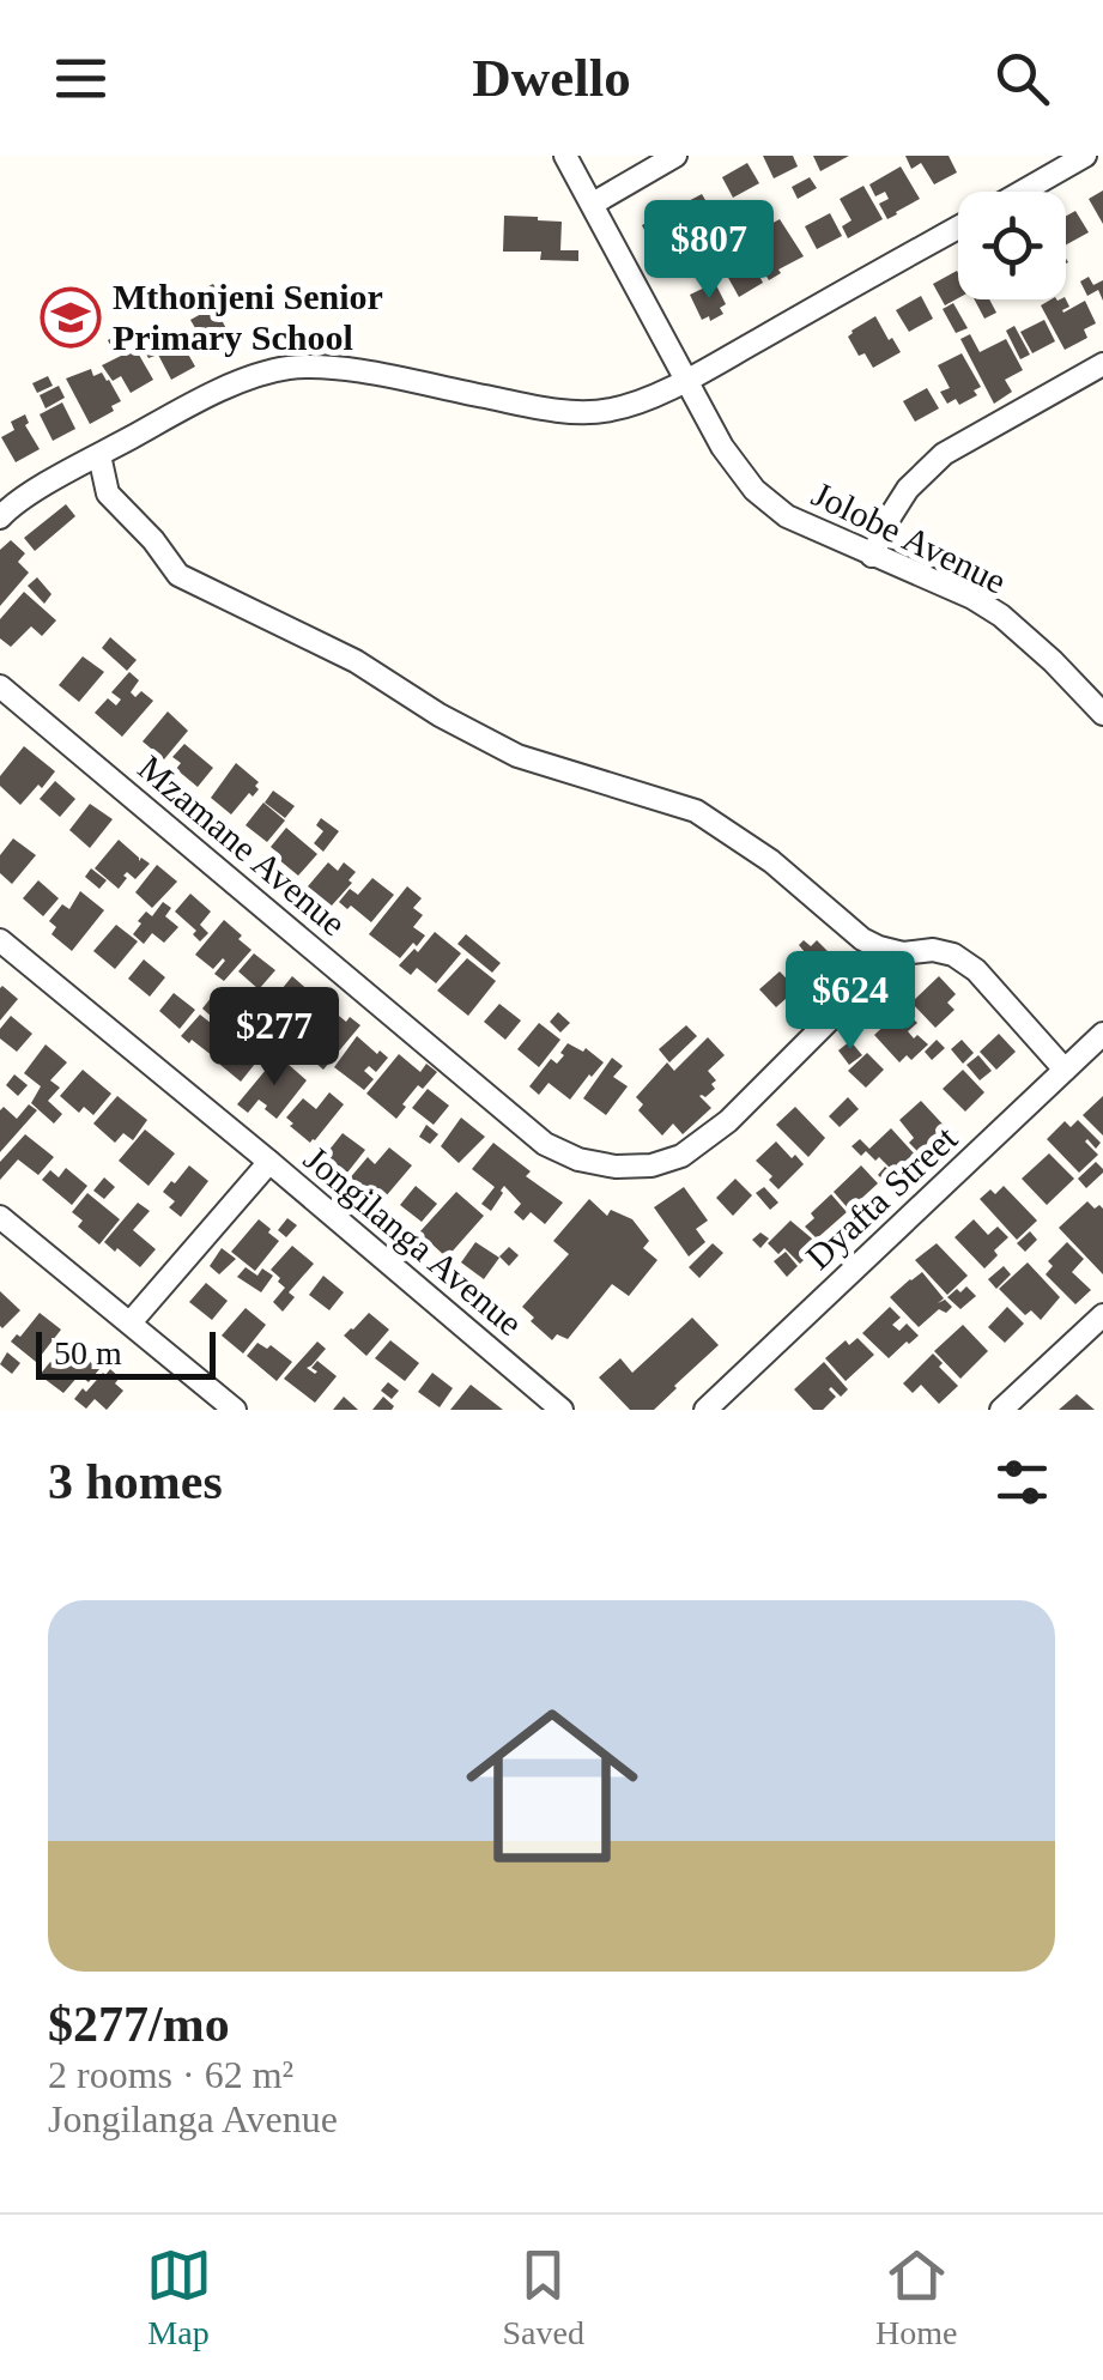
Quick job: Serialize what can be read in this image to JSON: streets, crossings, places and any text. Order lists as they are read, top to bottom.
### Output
{
  "streets": {
    "street": [
      "Jolobe Avenue",
      "Mzamane Avenue",
      "Dyafta Street",
      "Jongilanga Avenue"
    ]
  },
  "places": {
    "school or university": ["Mthonjeni Senior Primary School"]
  },
  "scale_bar": "50 m",
  "page": {
    "header": "Dwello",
    "price": ["$807", "$624", "$277"],
    "scale": "50 m",
    "heading": "3 homes",
    "list": [
      {
        "name": "$277/mo",
        "note": "2 rooms · 62 m² · Jongilanga Avenue"
      }
    ],
    "tabs": ["Map", "Saved", "Home"]
  }
}
